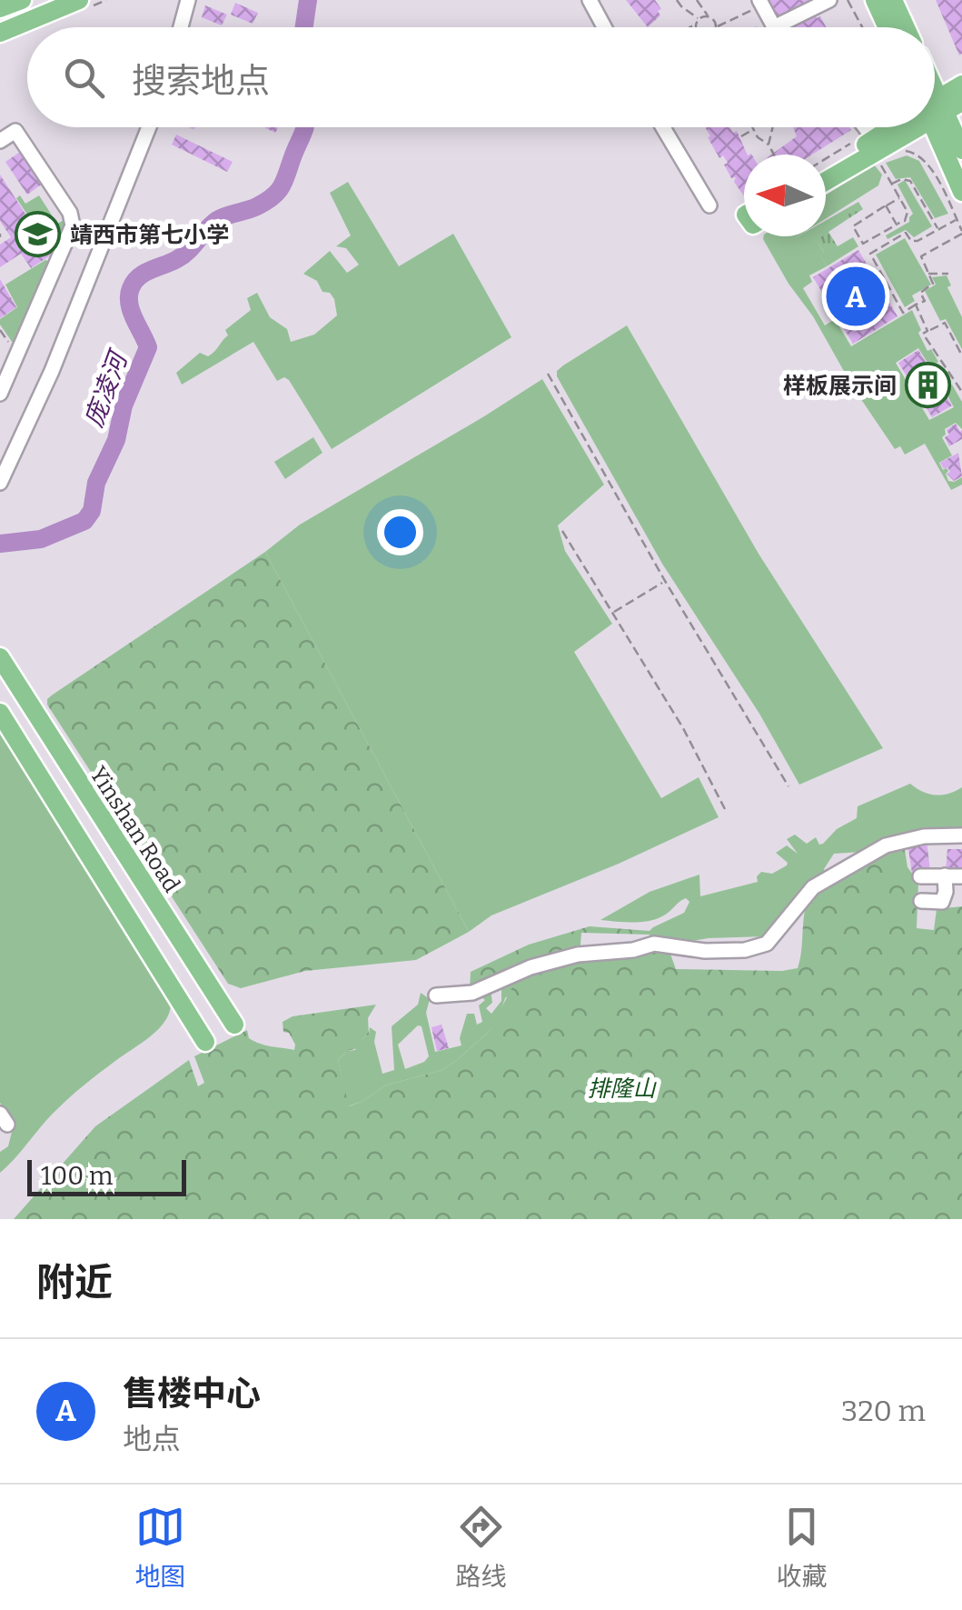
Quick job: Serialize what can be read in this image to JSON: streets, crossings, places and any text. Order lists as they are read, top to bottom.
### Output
{
  "streets": {
    "main road": ["Yinshan Road"]
  },
  "water": ["庞凌河"],
  "parks": ["排隆山"],
  "places": {
    "school or university": ["靖西市第七小学"],
    "building": ["样板展示间"]
  },
  "scale_bar": "100 m",
  "north": "left",
  "page": {
    "search": "搜索地点",
    "pins": "A",
    "scale": "100 m",
    "heading": "附近",
    "list": [
      {
        "mark": "A",
        "name": "售楼中心",
        "note": "地点",
        "value": "320 m"
      }
    ],
    "nav": ["地图", "路线", "收藏"]
  }
}
